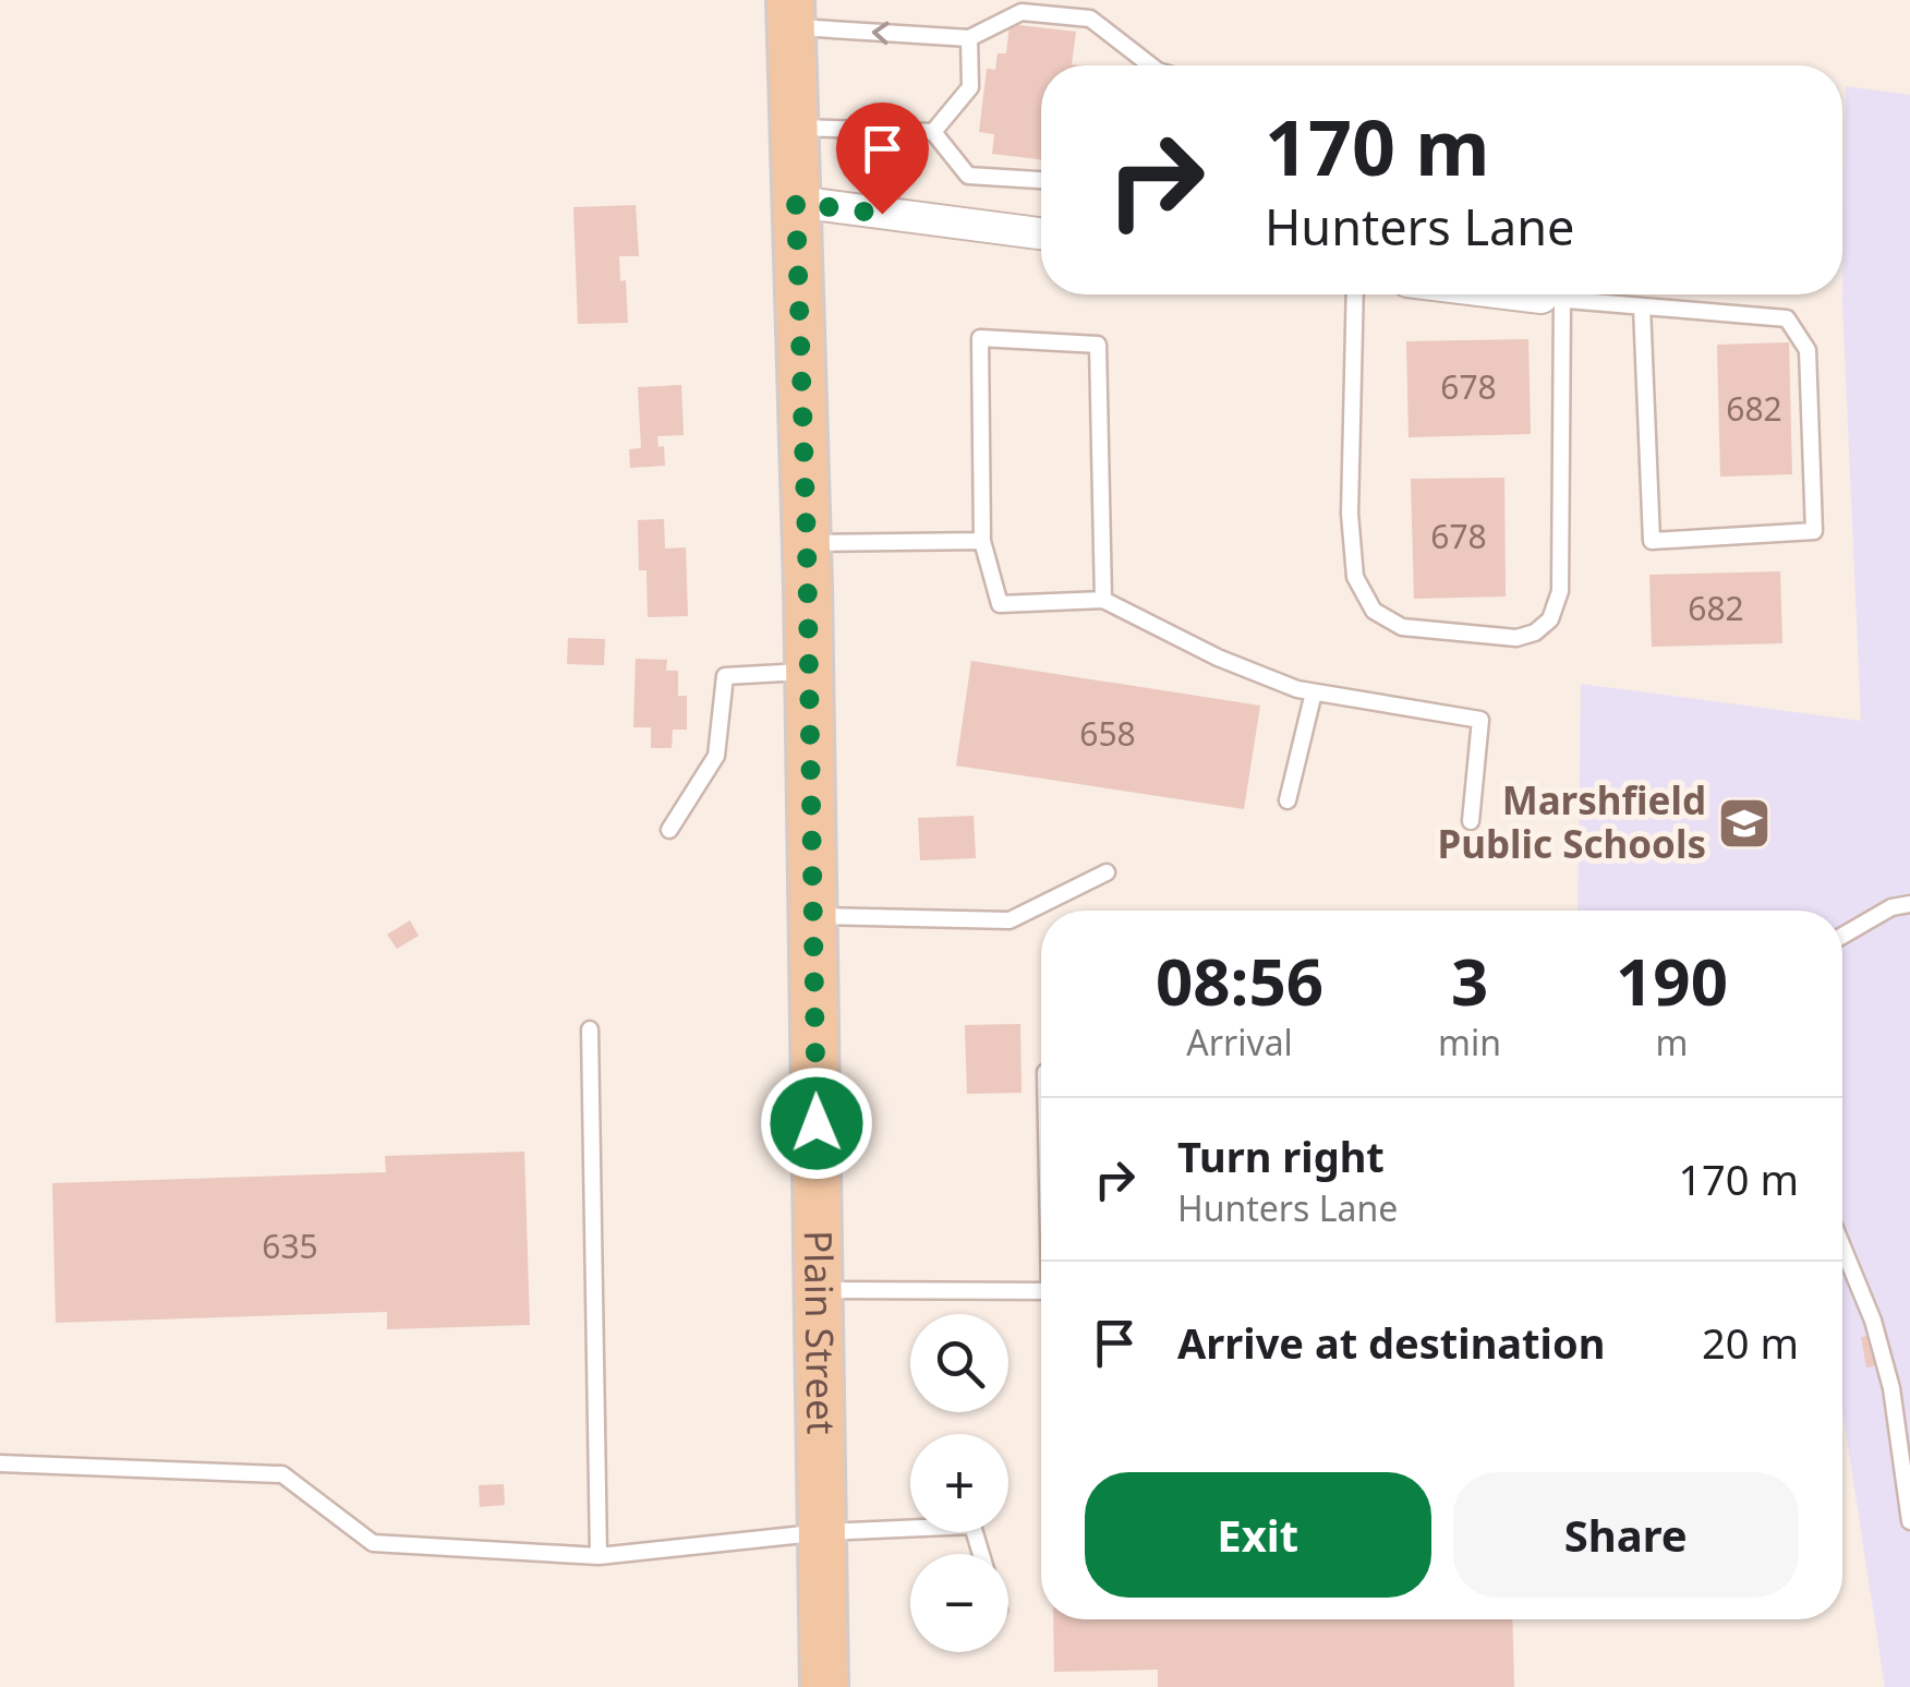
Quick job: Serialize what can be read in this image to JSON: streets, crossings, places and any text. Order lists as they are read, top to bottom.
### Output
{
  "streets": {
    "main road": ["Plain Street"]
  },
  "places": {
    "school or university": ["Marshfield Public Schools"]
  },
  "house_numbers": [
    "678",
    "682",
    "678",
    "682",
    "658",
    "635"
  ],
  "page": {
    "turn": ["170 m", "Hunters Lane"],
    "eta": [
      "08:56",
      "Arrival",
      "3",
      "min",
      "190",
      "m"
    ],
    "list": [
      {
        "name": "Turn right",
        "note": "Hunters Lane",
        "value": "170 m"
      },
      {
        "name": "Arrive at destination",
        "value": "20 m"
      }
    ],
    "map_buttons": ["+", "−"],
    "buttons": ["Exit", "Share"]
  }
}
